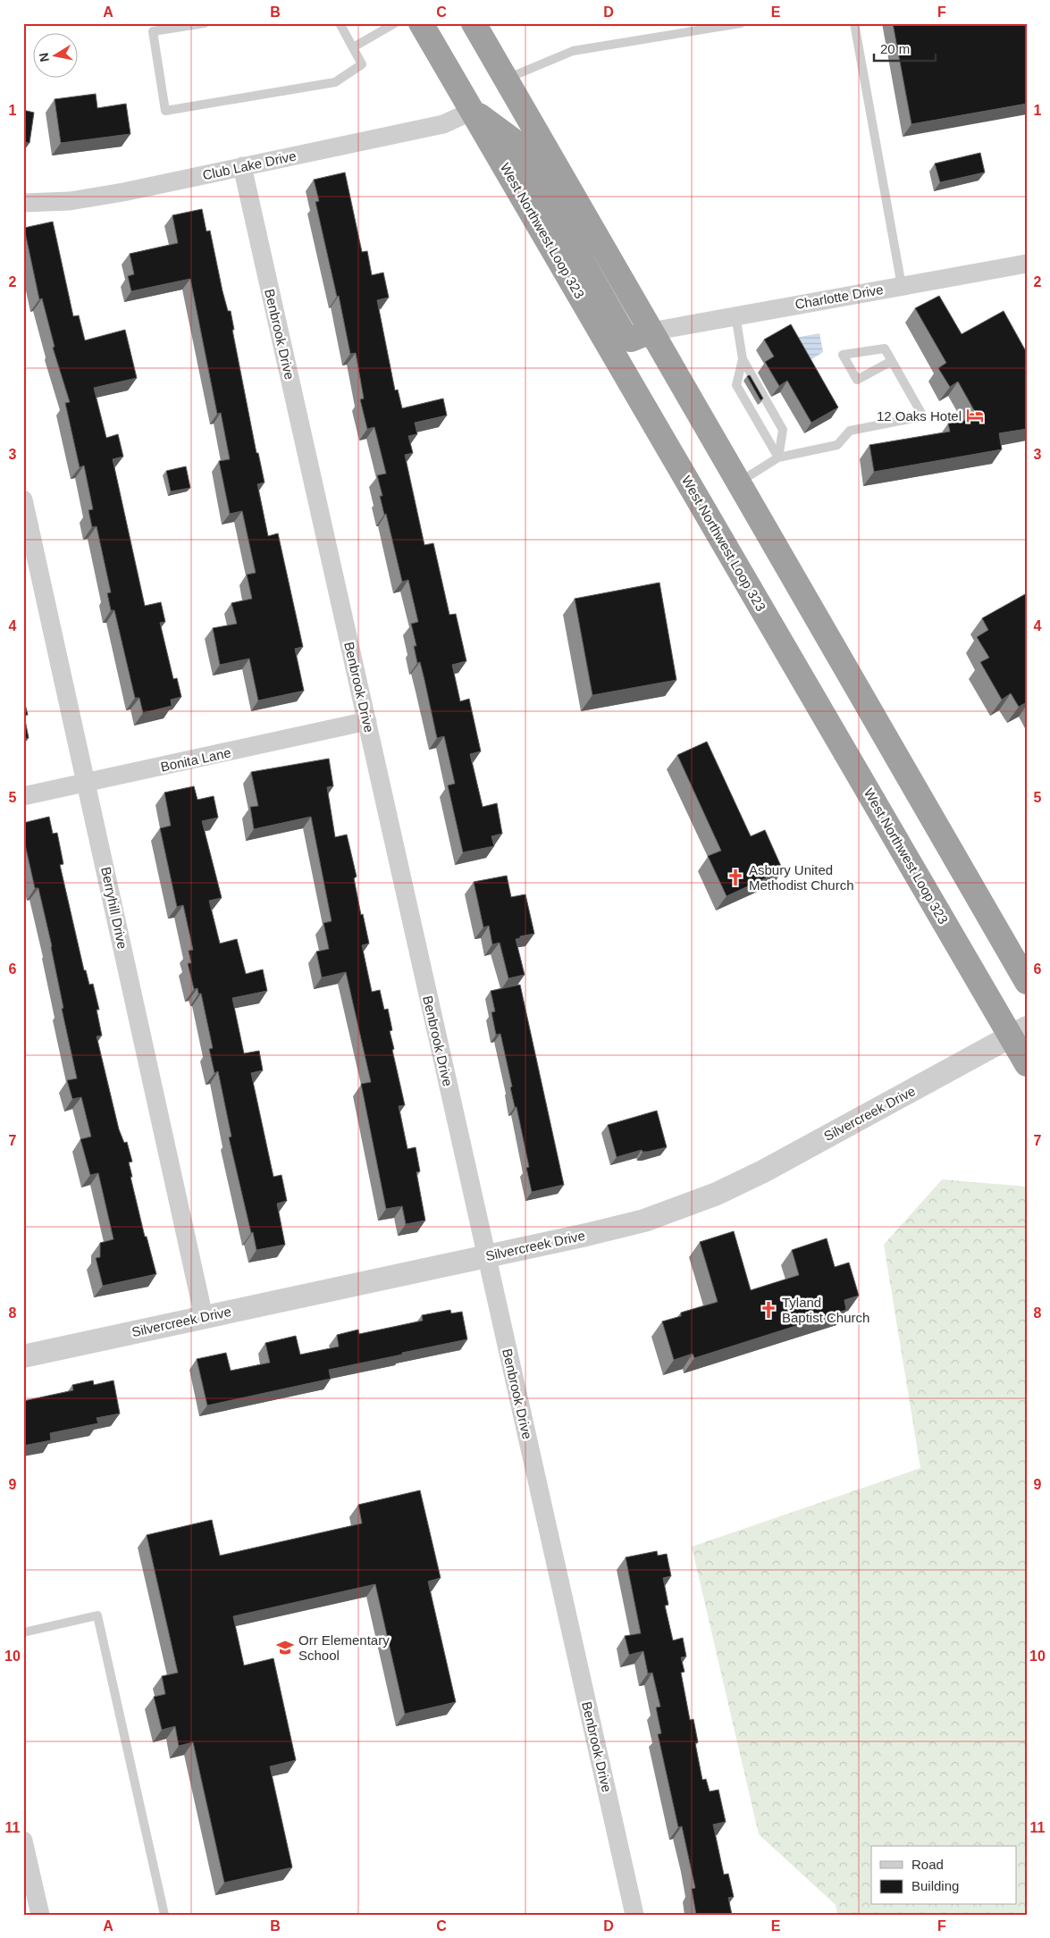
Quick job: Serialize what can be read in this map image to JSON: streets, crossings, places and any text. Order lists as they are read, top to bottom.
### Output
{
  "streets": {
    "highway": ["West Northwest Loop 323"],
    "street": [
      "Club Lake Drive",
      "Charlotte Drive",
      "Benbrook Drive",
      "Bonita Lane",
      "Berryhill Drive",
      "Silvercreek Drive"
    ]
  },
  "crossings": [
    ["Club Lake Drive", "West Northwest Loop 323"],
    ["Club Lake Drive", "Benbrook Drive"],
    ["West Northwest Loop 323", "Silvercreek Drive"],
    ["Benbrook Drive", "Bonita Lane"],
    ["Benbrook Drive", "Silvercreek Drive"],
    ["Bonita Lane", "Berryhill Drive"],
    ["Berryhill Drive", "Silvercreek Drive"]
  ],
  "places": {
    "hotel": ["12 Oaks Hotel"],
    "church": ["Asbury United Methodist Church", "Tyland Baptist Church"],
    "school or university": ["Orr Elementary School"]
  },
  "legend": ["Road", "Building"],
  "scale_bar": "20 m",
  "north": "left",
  "grid": {
    "columns": [
      "A",
      "B",
      "C",
      "D",
      "E",
      "F"
    ],
    "rows": [
      "1",
      "2",
      "3",
      "4",
      "5",
      "6",
      "7",
      "8",
      "9",
      "10",
      "11"
    ]
  }
}
